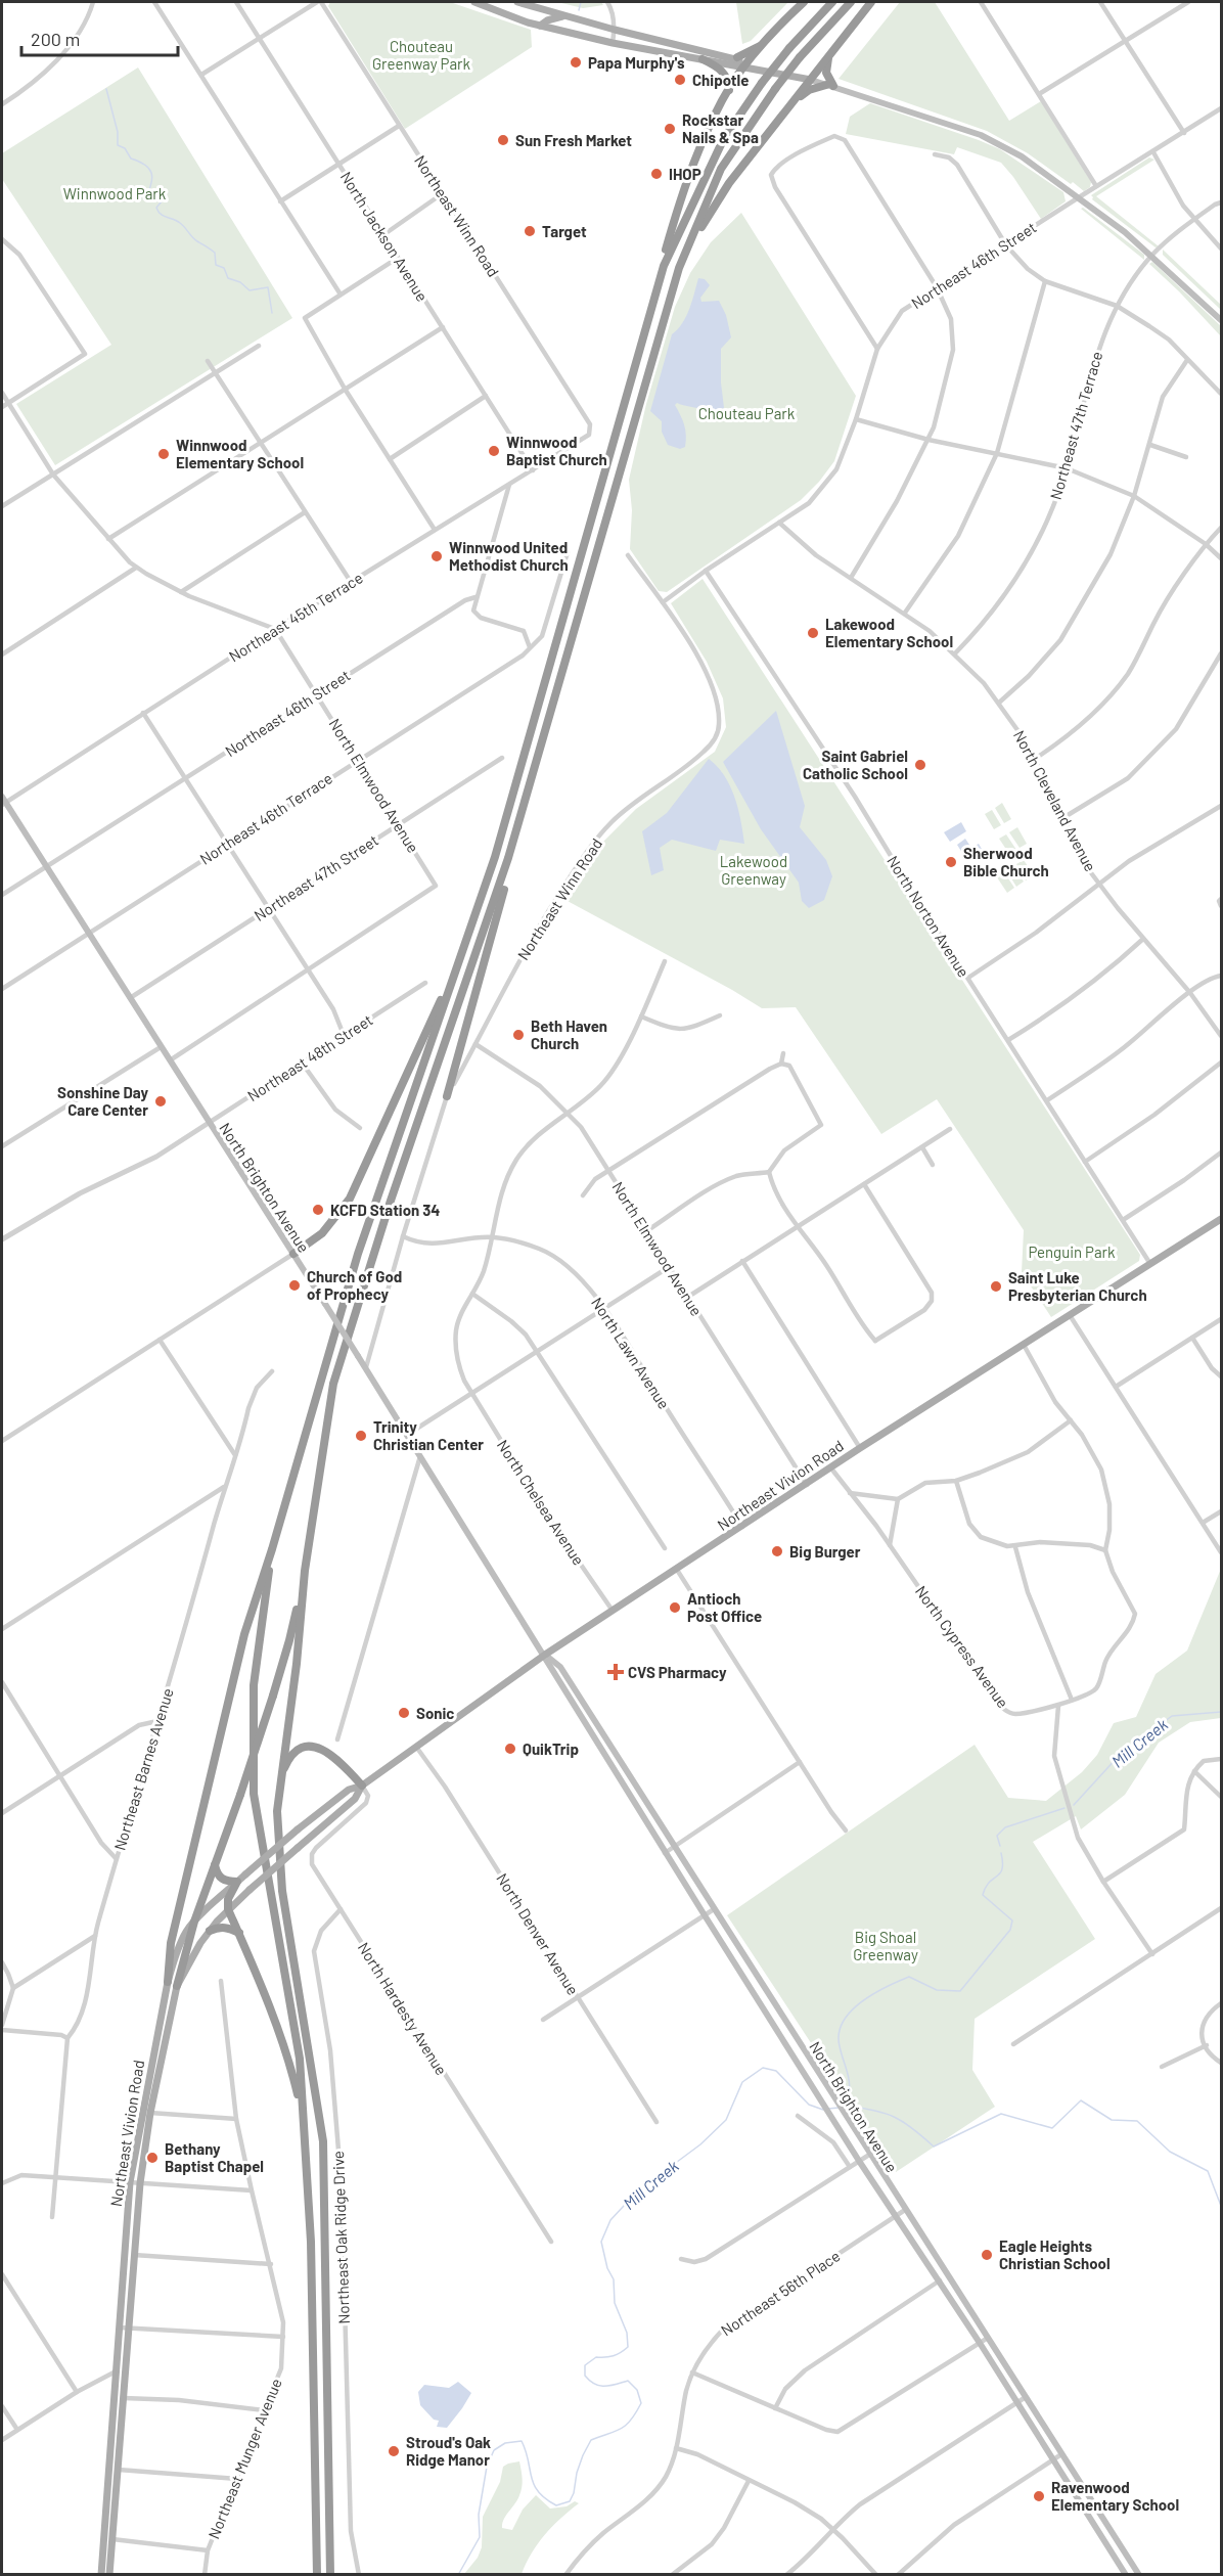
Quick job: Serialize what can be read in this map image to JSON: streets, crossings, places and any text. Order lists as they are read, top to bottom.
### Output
{
  "streets": {
    "main road": ["North Brighton Avenue", "Northeast Vivion Road"],
    "street": [
      "Northeast Winn Road",
      "North Jackson Avenue",
      "Northeast 46th Street",
      "Northeast 47th Terrace",
      "Northeast 45th Terrace",
      "North Elmwood Avenue",
      "North Cleveland Avenue",
      "Northeast 46th Terrace",
      "Northeast 47th Street",
      "North Norton Avenue",
      "Northeast 48th Street",
      "North Lawn Avenue",
      "North Chelsea Avenue",
      "North Cypress Avenue",
      "Northeast Barnes Avenue",
      "North Denver Avenue",
      "North Hardesty Avenue",
      "Northeast Oak Ridge Drive",
      "Northeast 56th Place",
      "Northeast Munger Avenue"
    ]
  },
  "crossings": [
    ["Northeast Winn Road", "Northeast 46th Street"],
    ["Northeast Winn Road", "Northeast 45th Terrace"],
    ["Northeast Winn Road", "North Elmwood Avenue"],
    ["Northeast Winn Road", "North Brighton Avenue"],
    ["Northeast Winn Road", "North Lawn Avenue"],
    ["North Jackson Avenue", "Northeast 45th Terrace"],
    ["Northeast 46th Street", "North Elmwood Avenue"],
    ["Northeast 46th Street", "North Cleveland Avenue"],
    ["Northeast 46th Street", "North Norton Avenue"],
    ["Northeast 46th Street", "North Brighton Avenue"],
    ["Northeast 47th Terrace", "North Cleveland Avenue"],
    ["Northeast 45th Terrace", "North Elmwood Avenue"],
    ["Northeast 45th Terrace", "North Brighton Avenue"],
    ["North Elmwood Avenue", "Northeast 46th Terrace"],
    ["North Elmwood Avenue", "Northeast 47th Street"],
    ["North Elmwood Avenue", "Northeast Vivion Road"],
    ["North Elmwood Avenue", "North Chelsea Avenue"],
    ["Northeast 46th Terrace", "North Brighton Avenue"],
    ["Northeast 47th Street", "North Brighton Avenue"],
    ["North Norton Avenue", "Northeast Vivion Road"],
    ["Northeast 48th Street", "North Brighton Avenue"],
    ["North Brighton Avenue", "Northeast Vivion Road"],
    ["North Brighton Avenue", "Northeast 56th Place"],
    ["North Lawn Avenue", "Northeast Vivion Road"],
    ["North Lawn Avenue", "North Chelsea Avenue"],
    ["Northeast Vivion Road", "North Chelsea Avenue"],
    ["Northeast Vivion Road", "North Cypress Avenue"],
    ["Northeast Vivion Road", "North Denver Avenue"],
    ["Northeast Vivion Road", "North Hardesty Avenue"],
    ["North Hardesty Avenue", "Northeast Oak Ridge Drive"]
  ],
  "water": ["Mill Creek"],
  "parks": [
    "Chouteau Greenway Park",
    "Winnwood Park",
    "Chouteau Park",
    "Lakewood Greenway",
    "Penguin Park",
    "Big Shoal Greenway"
  ],
  "places": {
    "other": [
      "Papa Murphy's",
      "Chipotle",
      "Rockstar Nails & Spa",
      "Sun Fresh Market",
      "IHOP",
      "Target",
      "Winnwood Baptist Church",
      "Winnwood Elementary School",
      "Winnwood United Methodist Church",
      "Lakewood Elementary School",
      "Saint Gabriel Catholic School",
      "Sherwood Bible Church",
      "Beth Haven Church",
      "Sonshine Day Care Center",
      "KCFD Station 34",
      "Church of God of Prophecy",
      "Saint Luke Presbyterian Church",
      "Trinity Christian Center",
      "Big Burger",
      "Antioch Post Office",
      "Sonic",
      "QuikTrip",
      "Bethany Baptist Chapel",
      "Eagle Heights Christian School",
      "Stroud's Oak Ridge Manor",
      "Ravenwood Elementary School"
    ],
    "health": ["CVS Pharmacy"]
  },
  "scale_bar": "200 m"
}
